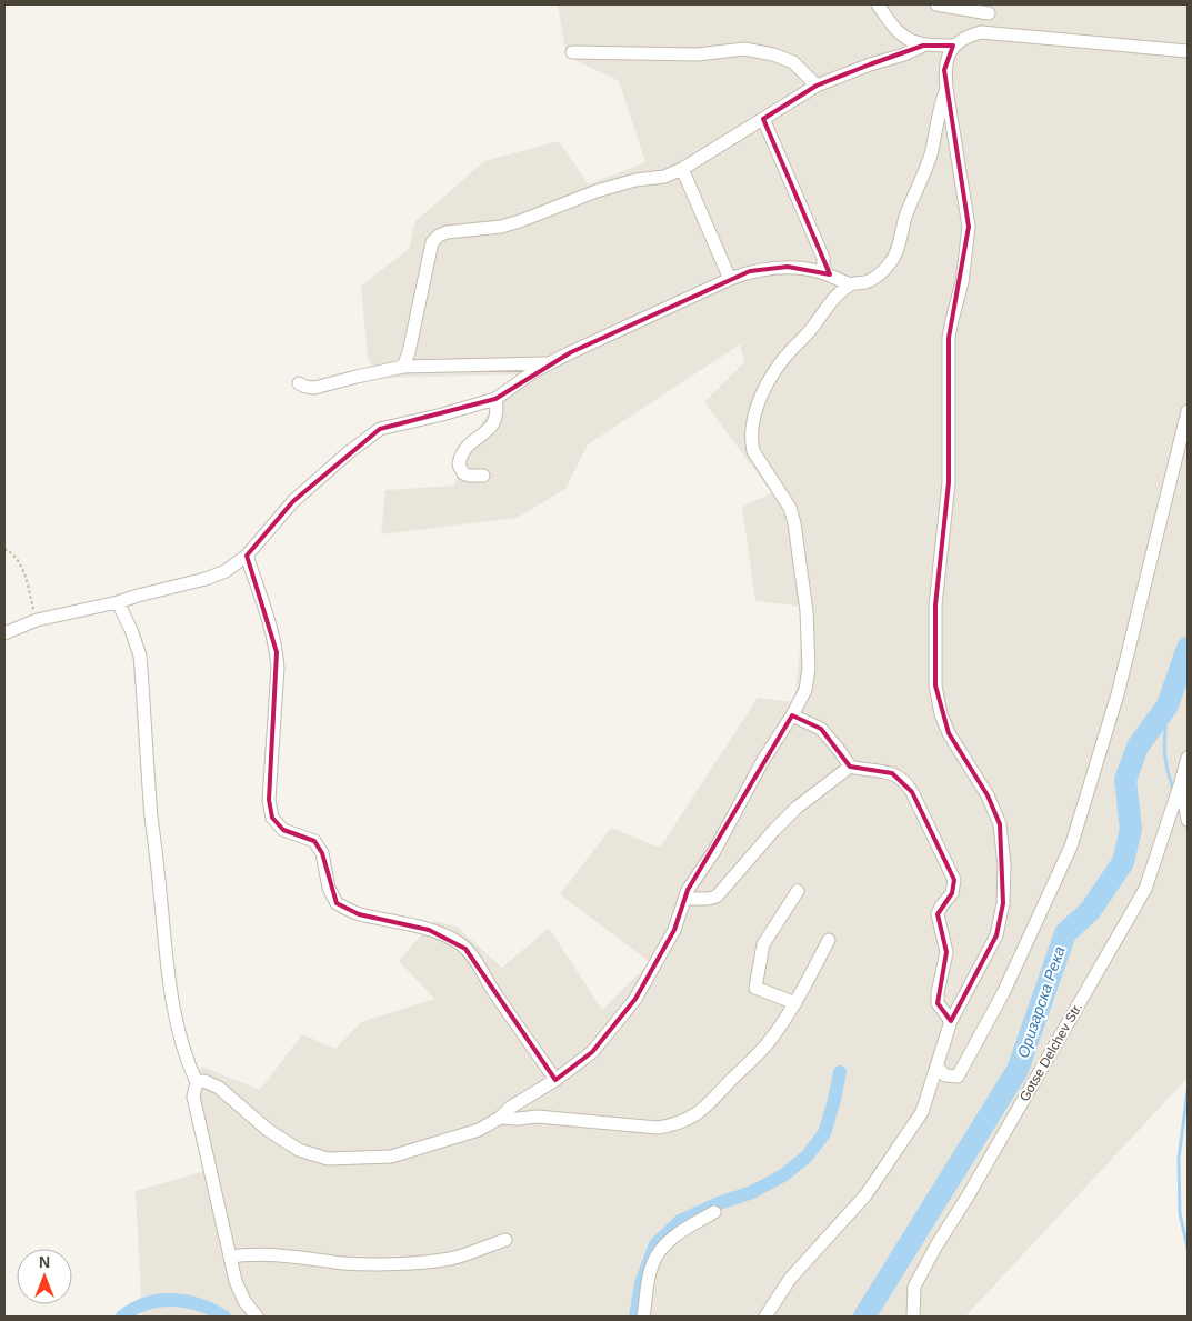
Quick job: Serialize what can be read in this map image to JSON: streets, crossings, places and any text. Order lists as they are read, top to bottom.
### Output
{
  "streets": {
    "street": ["Gotse Delchev Str."]
  },
  "water": ["Оризарска Река"],
  "north": "top"
}
